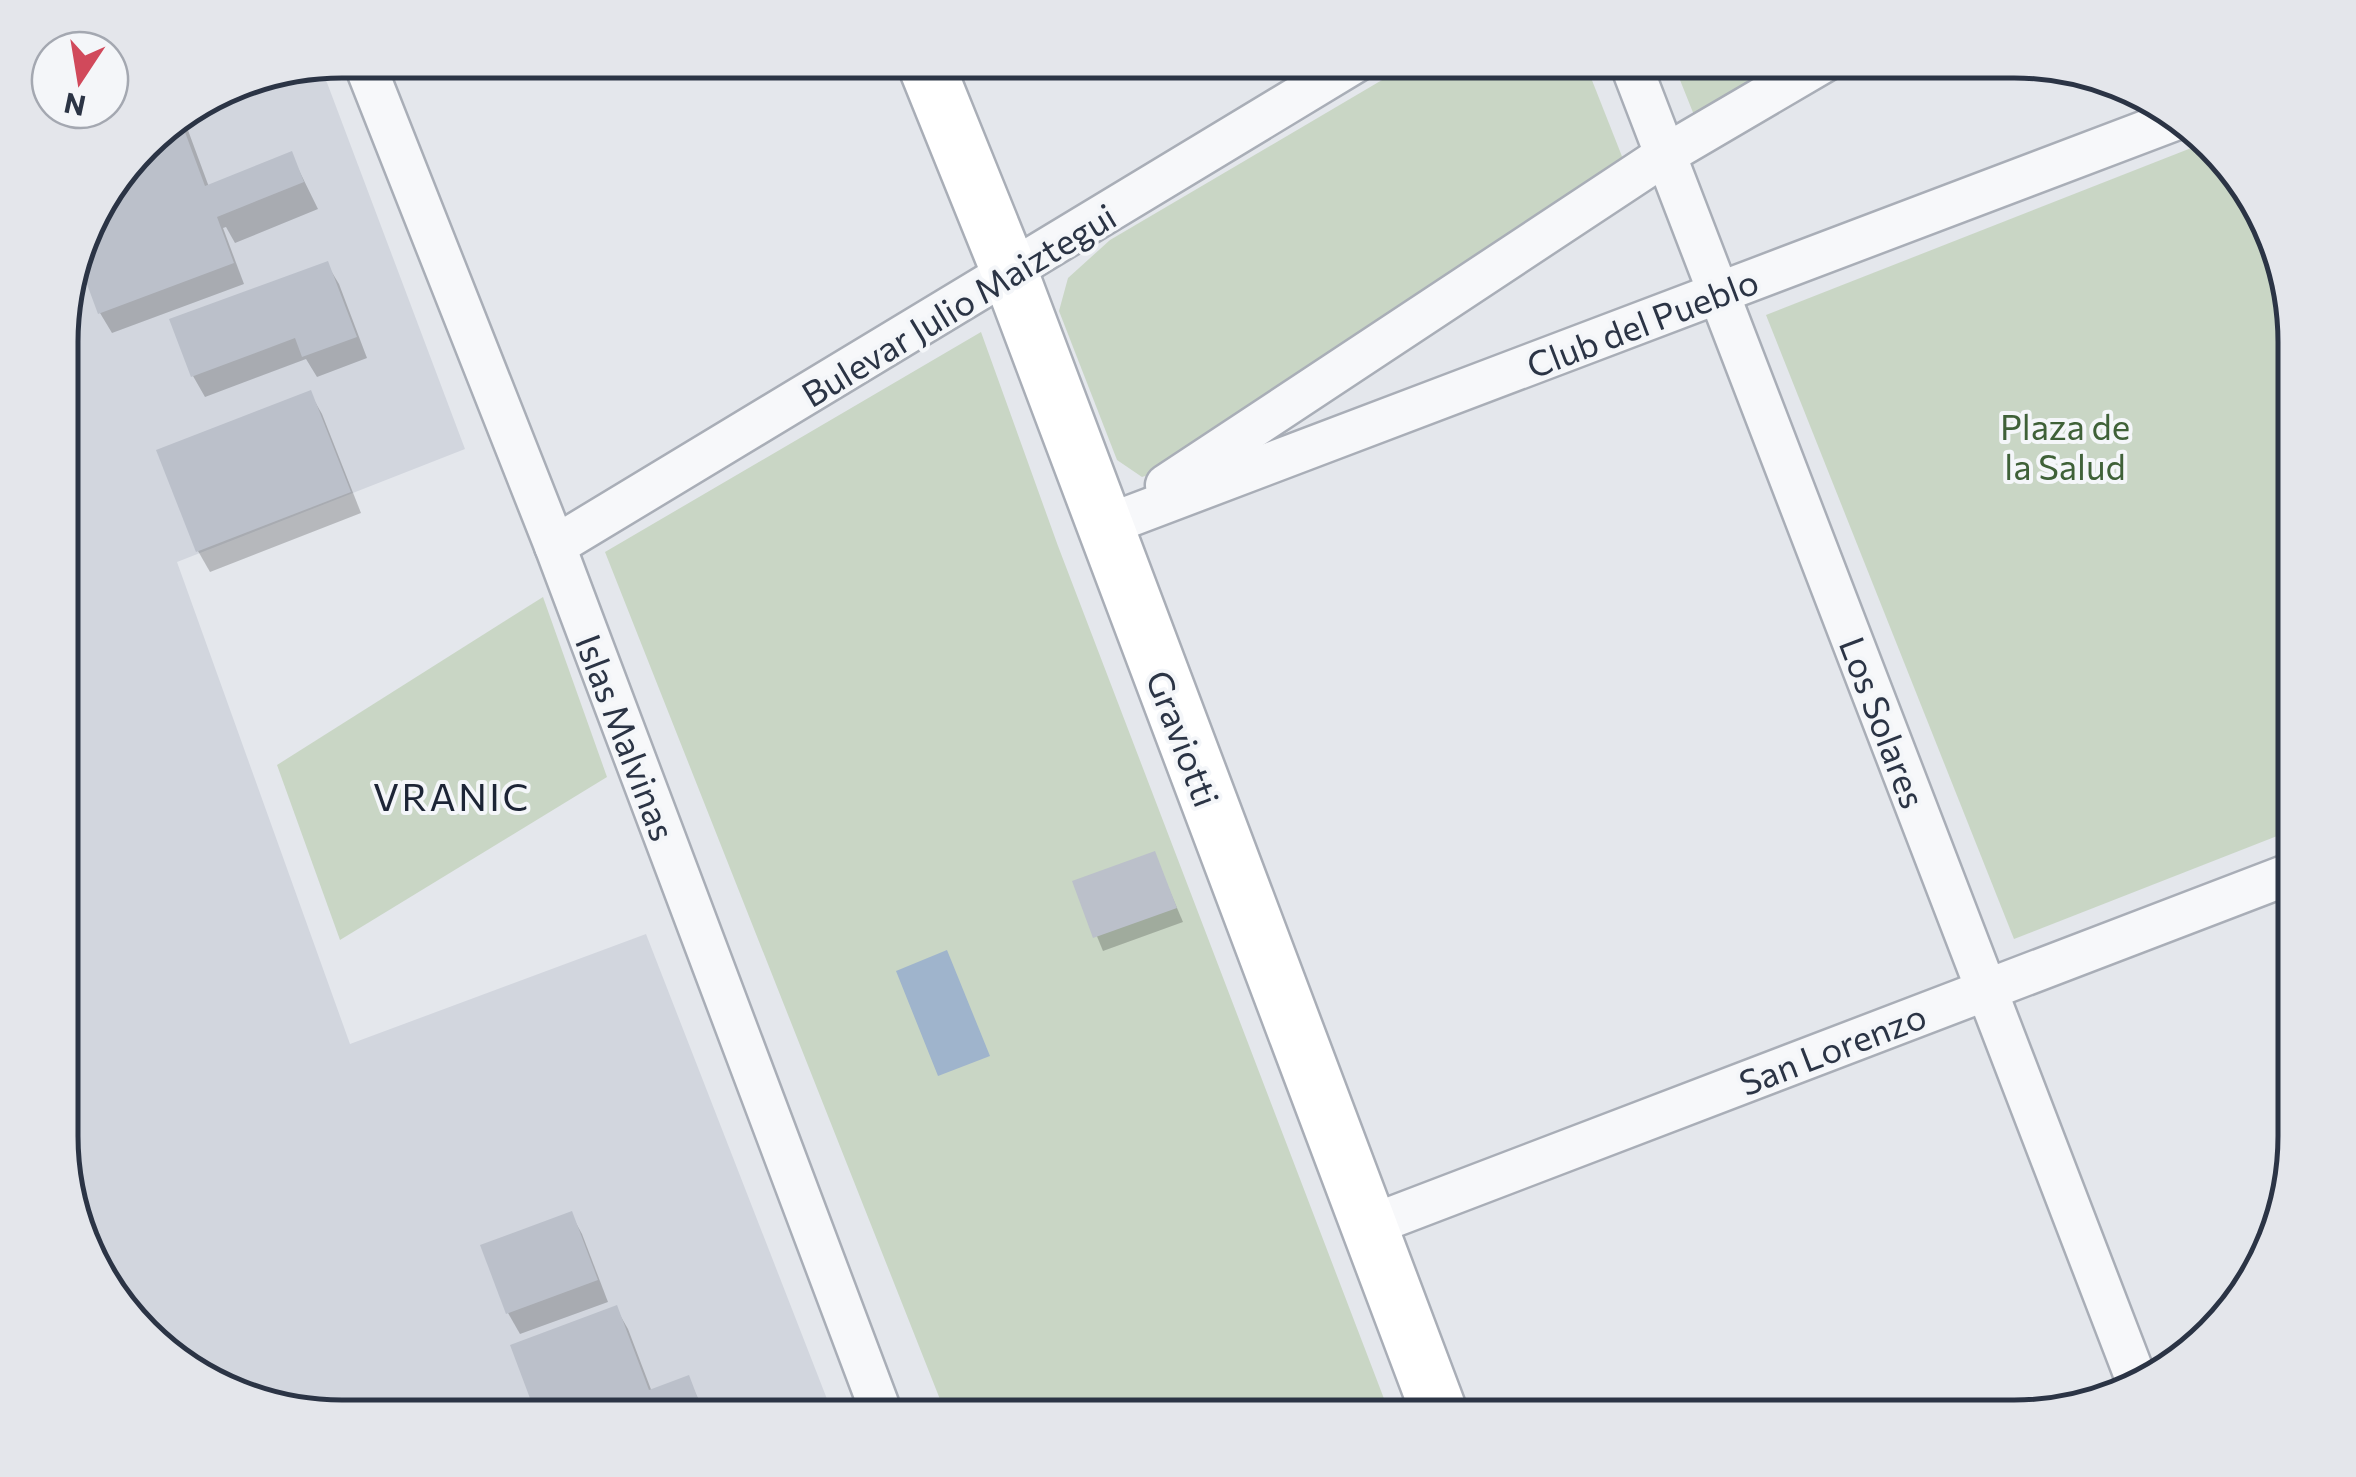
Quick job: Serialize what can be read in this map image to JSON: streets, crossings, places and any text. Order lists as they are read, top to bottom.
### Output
{
  "streets": {
    "street": [
      "Bulevar Julio Maiztegui",
      "Club del Pueblo",
      "Los Solares",
      "Islas Malvinas",
      "Graviotti",
      "San Lorenzo"
    ]
  },
  "crossings": [
    ["Bulevar Julio Maiztegui", "Islas Malvinas"],
    ["Bulevar Julio Maiztegui", "Graviotti"],
    ["Club del Pueblo", "Los Solares"],
    ["Club del Pueblo", "Graviotti"],
    ["Los Solares", "San Lorenzo"],
    ["Graviotti", "San Lorenzo"]
  ],
  "districts": ["VRANIC"],
  "parks": ["Plaza de la Salud"],
  "north": "bottom"
}
